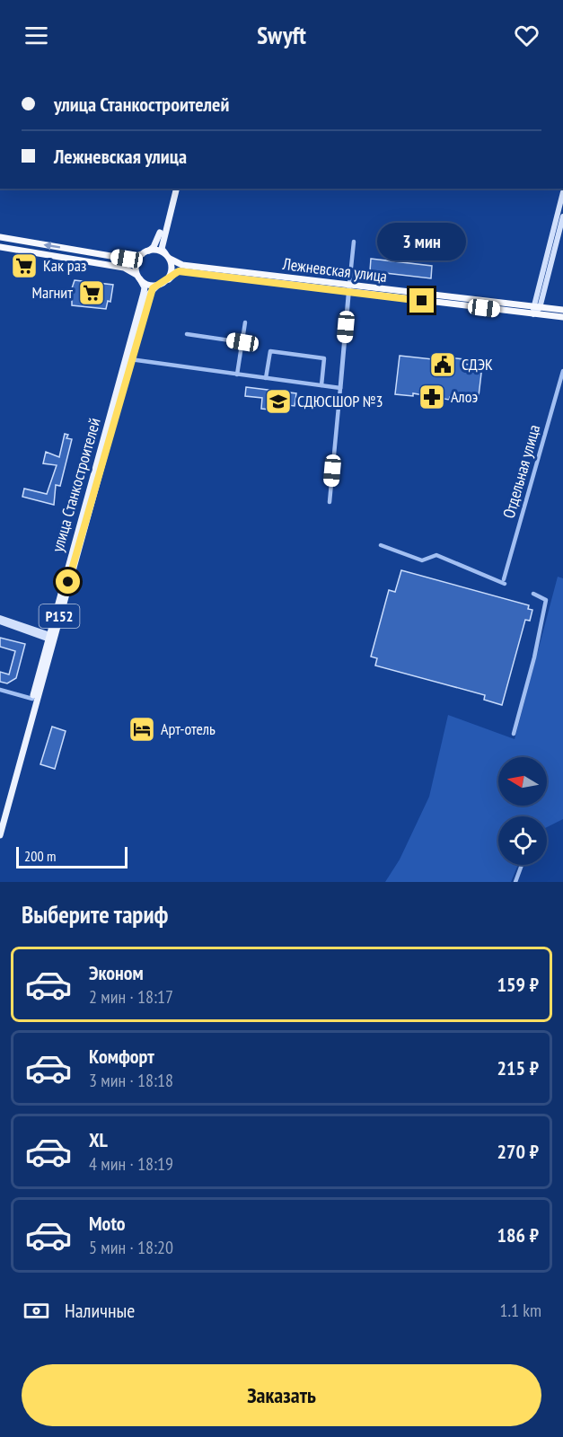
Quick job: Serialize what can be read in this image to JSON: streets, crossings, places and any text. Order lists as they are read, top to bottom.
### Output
{
  "streets": {
    "highway": ["Лежневская улица"],
    "main road": ["улица Станкостроителей", "Р152"],
    "street": ["Отдельная улица"]
  },
  "crossings": [
    ["Лежневская улица", "улица Станкостроителей"]
  ],
  "places": {
    "supermarket": ["Как раз", "Магнит"],
    "public building": ["СДЭК"],
    "pharmacy": ["Алоэ"],
    "school or university": ["СДЮСШОР №3"],
    "hotel": ["Арт-отель"]
  },
  "scale_bar": "200 m",
  "north": "left",
  "page": {
    "header": "Swyft",
    "banner": ["улица Станкостроителей", "Лежневская улица"],
    "bubble": "3 мин",
    "scale": "200 m",
    "heading": "Выберите тариф",
    "list": [
      {
        "name": "Эконом",
        "note": "2 мин · 18:17",
        "value": "159 ₽"
      },
      {
        "name": "Комфорт",
        "note": "3 мин · 18:18",
        "value": "215 ₽"
      },
      {
        "name": "XL",
        "note": "4 мин · 18:19",
        "value": "270 ₽"
      },
      {
        "name": "Moto",
        "note": "5 мин · 18:20",
        "value": "186 ₽"
      }
    ],
    "pay": ["Наличные", "1.1 km"],
    "buttons": "Заказать"
  }
}
